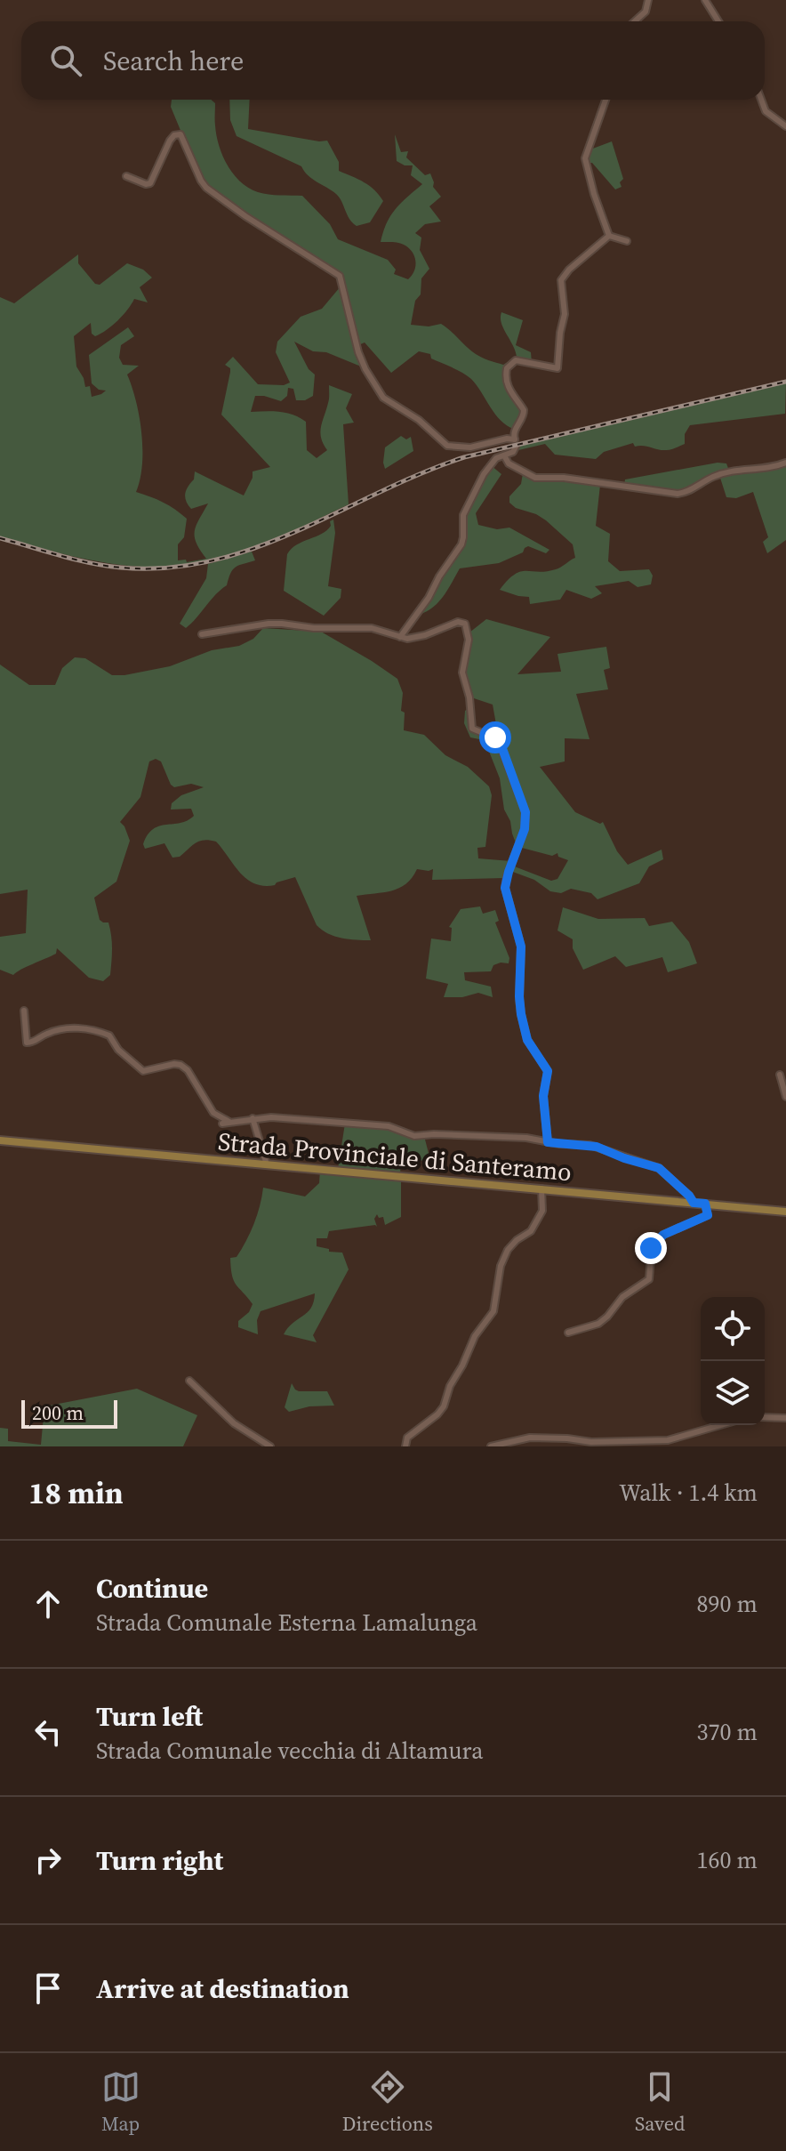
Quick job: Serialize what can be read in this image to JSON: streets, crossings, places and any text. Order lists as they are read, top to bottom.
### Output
{
  "streets": {
    "main road": ["Strada Provinciale di Santeramo"]
  },
  "scale_bar": "200 m",
  "page": {
    "search": "Search here",
    "scale": "200 m",
    "heading": ["18 min", "Walk · 1.4 km"],
    "list": [
      ["Continue", "Strada Comunale Esterna Lamalunga", "890 m"],
      ["Turn left", "Strada Comunale vecchia di Altamura", "370 m"],
      ["Turn right", "160 m"],
      "Arrive at destination"
    ],
    "nav": ["Map", "Directions", "Saved"]
  }
}
